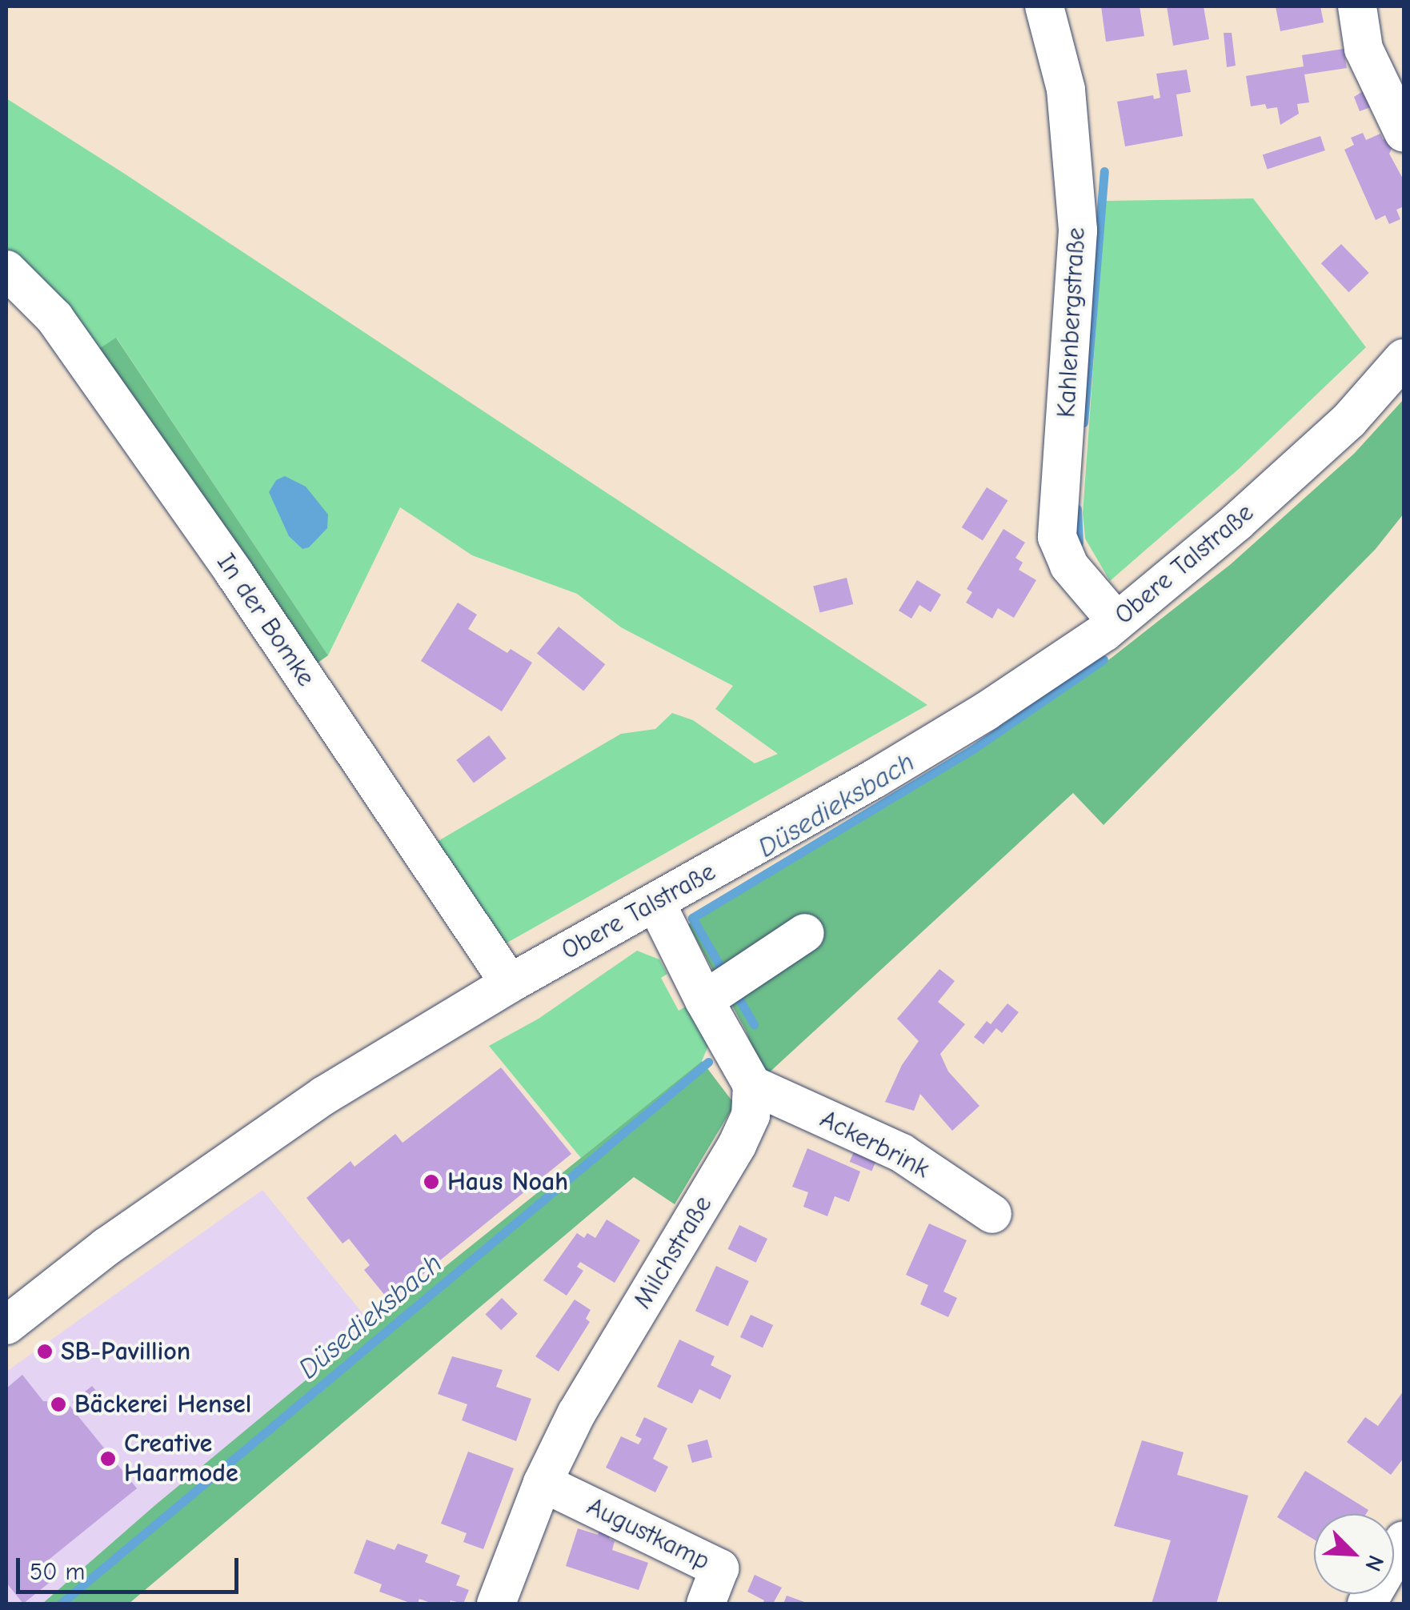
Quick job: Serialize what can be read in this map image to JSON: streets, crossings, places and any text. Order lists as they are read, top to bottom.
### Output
{
  "streets": {
    "street": [
      "Kahlenbergstraße",
      "Obere Talstraße",
      "In der Bomke",
      "Ackerbrink",
      "Milchstraße",
      "Augustkamp"
    ]
  },
  "crossings": [
    ["Kahlenbergstraße", "Obere Talstraße"],
    ["Obere Talstraße", "In der Bomke"],
    ["Ackerbrink", "Milchstraße"],
    ["Milchstraße", "Augustkamp"]
  ],
  "water": ["Düsedieksbach"],
  "places": [
    "Haus Noah",
    "SB-Pavillion",
    "Bäckerei Hensel",
    "Creative Haarmode"
  ],
  "scale_bar": "50 m",
  "north": "bottom right"
}
